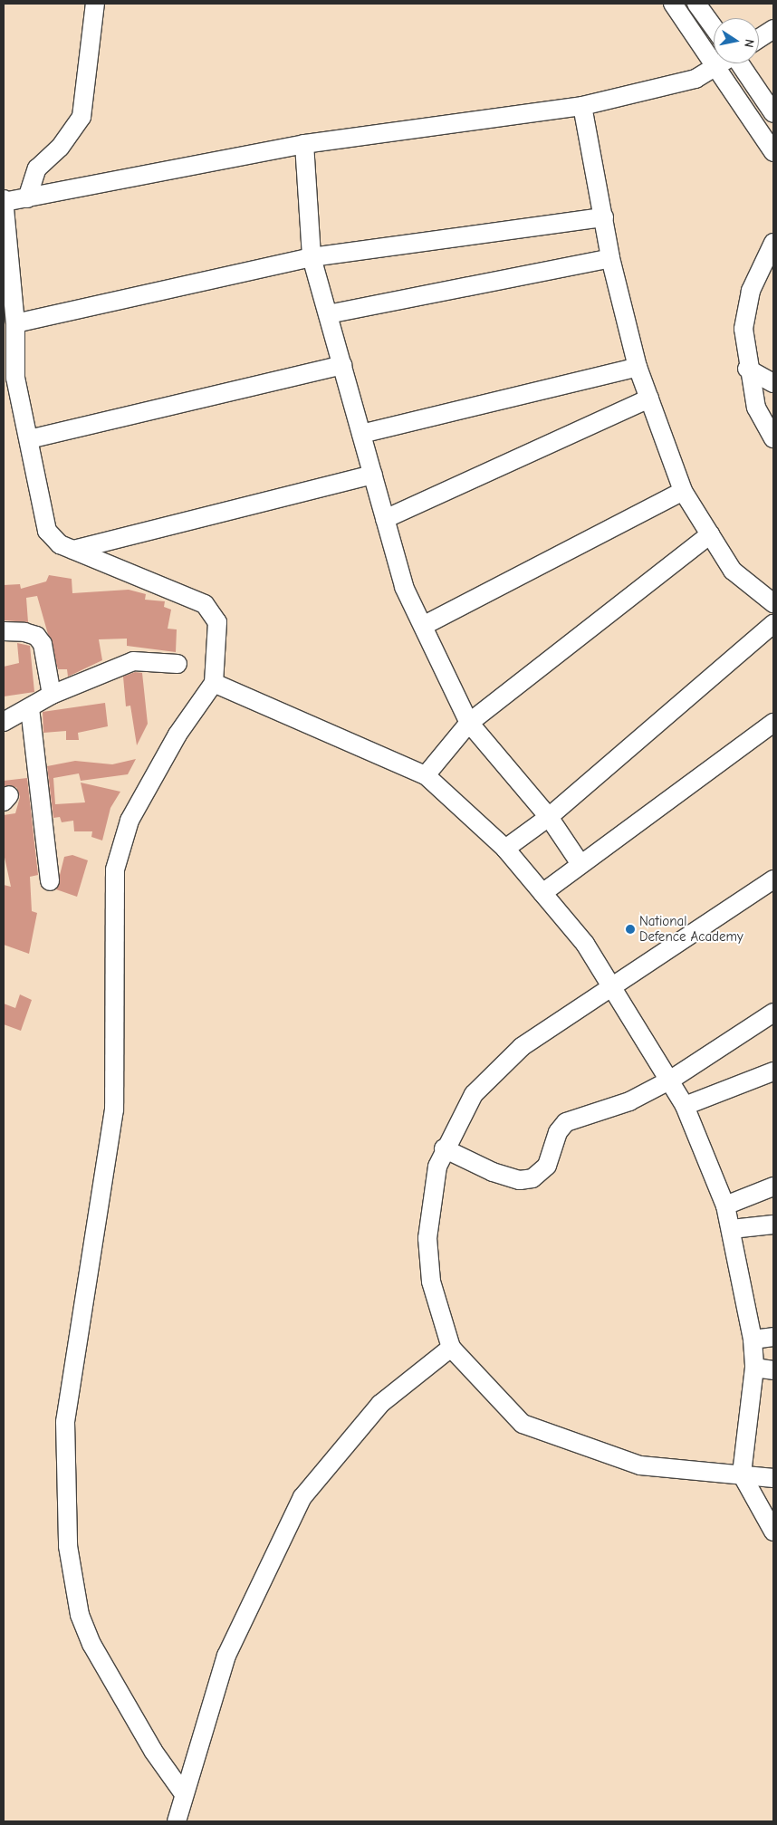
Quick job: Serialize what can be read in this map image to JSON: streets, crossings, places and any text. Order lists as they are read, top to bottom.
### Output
{
  "places": ["National Defence Academy"],
  "north": "right"
}
